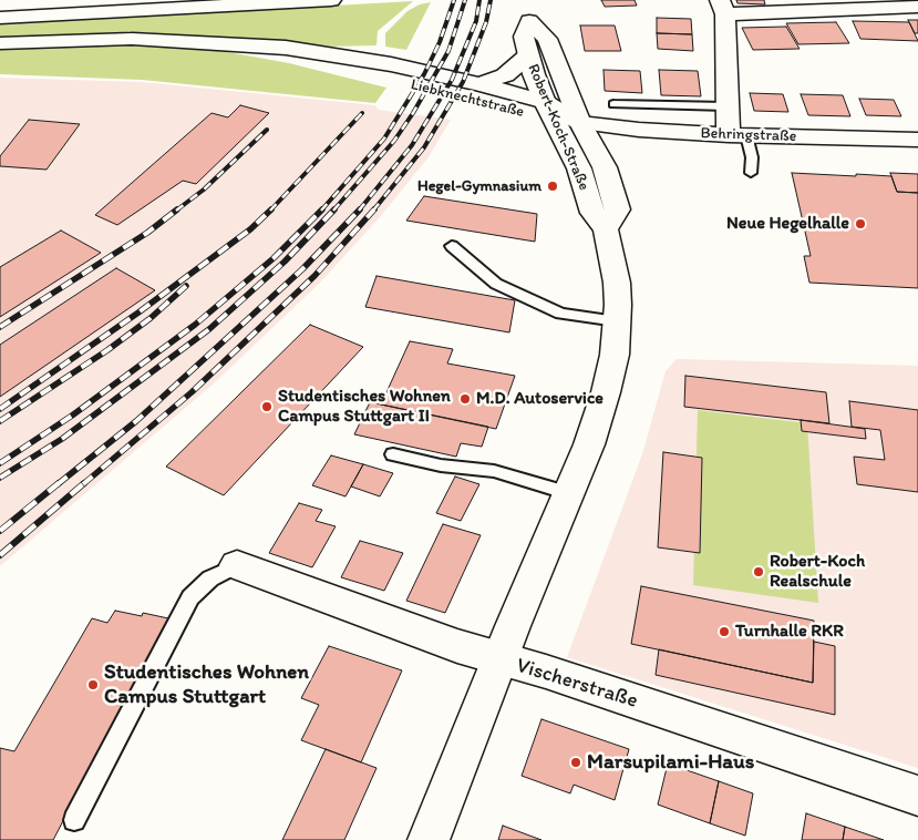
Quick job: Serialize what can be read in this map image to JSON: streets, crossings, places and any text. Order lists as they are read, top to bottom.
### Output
{
  "streets": {
    "street": [
      "Liebknechtstraße",
      "Robert-Koch-Straße",
      "Behringstraße",
      "Vischerstraße"
    ]
  },
  "crossings": [
    ["Liebknechtstraße", "Robert-Koch-Straße"],
    ["Liebknechtstraße", "Behringstraße"],
    ["Robert-Koch-Straße", "Behringstraße"],
    ["Robert-Koch-Straße", "Vischerstraße"]
  ],
  "places": [
    "Hegel-Gymnasium",
    "Neue Hegelhalle",
    "M.D. Autoservice",
    "Studentisches Wohnen Campus Stuttgart II",
    "Robert-Koch Realschule",
    "Turnhalle RKR",
    "Studentisches Wohnen Campus Stuttgart",
    "Marsupilami-Haus"
  ]
}
